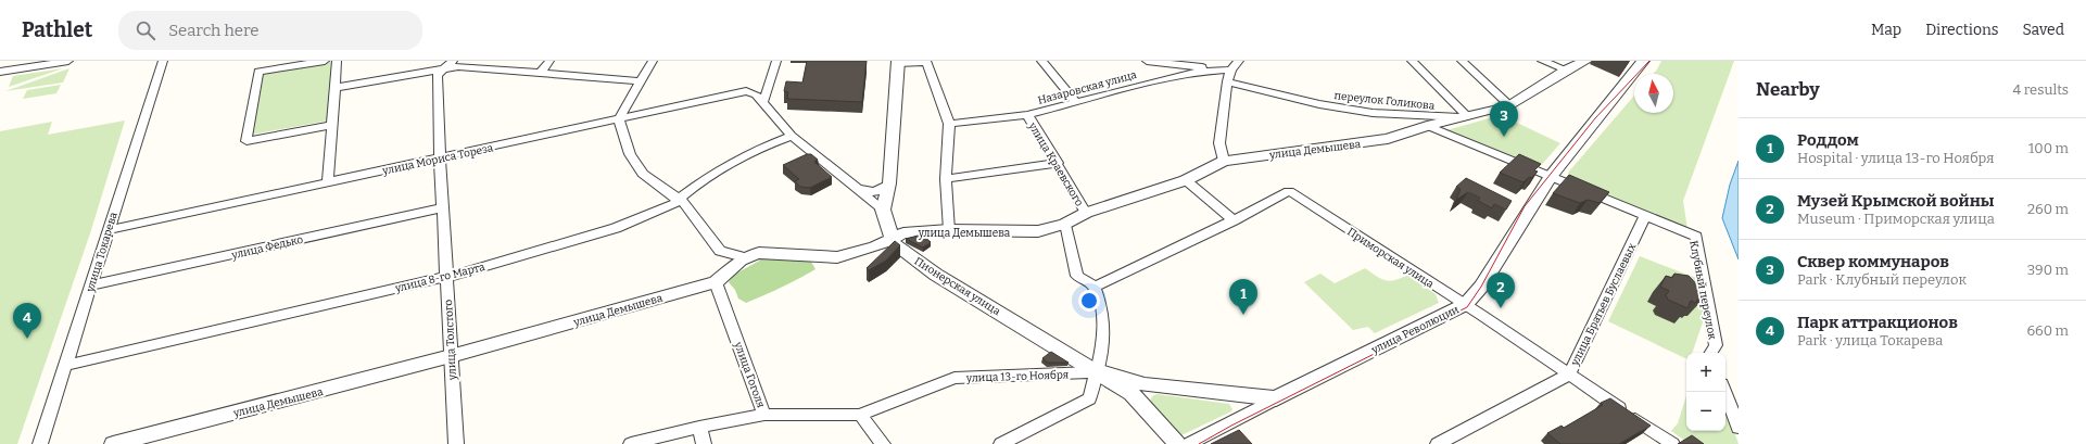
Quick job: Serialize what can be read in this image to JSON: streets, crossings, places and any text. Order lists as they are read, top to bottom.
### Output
{
  "streets": {
    "street": [
      "Назаровская улица",
      "переулок Голикова",
      "улица Демышева",
      "улица Мориса Тореза",
      "улица Краевского",
      "улица Федько",
      "улица Токарева",
      "Приморская улица",
      "улица 8-го Марта",
      "Пионерская улица",
      "Клубный переулок",
      "улица Братьев Буслаевых",
      "улица Революции",
      "улица Толстого",
      "улица Гоголя",
      "улица 13-го Ноября"
    ]
  },
  "crossings": [
    ["Назаровская улица", "улица Краевского"],
    ["переулок Голикова", "улица Демышева"],
    ["улица Демышева", "улица Краевского"],
    ["улица Демышева", "Пионерская улица"],
    ["улица Демышева", "Клубный переулок"],
    ["улица Демышева", "улица Толстого"],
    ["улица Демышева", "улица Гоголя"],
    ["улица Мориса Тореза", "улица Токарева"],
    ["улица Мориса Тореза", "улица Толстого"],
    ["улица Федько", "улица Токарева"],
    ["улица Федько", "улица Толстого"],
    ["улица Токарева", "улица 8-го Марта"],
    ["Приморская улица", "улица Братьев Буслаевых"],
    ["Приморская улица", "улица Революции"],
    ["улица 8-го Марта", "улица Толстого"],
    ["Пионерская улица", "улица 13-го Ноября"],
    ["Клубный переулок", "улица Братьев Буслаевых"],
    ["Клубный переулок", "улица Революции"],
    ["улица Гоголя", "улица 13-го Ноября"]
  ],
  "north": "top",
  "page": {
    "header": "Pathlet",
    "search": "Search here",
    "nav": ["Map", "Directions", "Saved"],
    "heading": ["Nearby", "4 results"],
    "pins": [
      "3",
      "2",
      "1",
      "4"
    ],
    "list": [
      {
        "mark": "1",
        "name": "Роддом",
        "note": "Hospital · улица 13-го Ноября",
        "value": "100 m"
      },
      {
        "mark": "2",
        "name": "Музей Крымской войны",
        "note": "Museum · Приморская улица",
        "value": "260 m"
      },
      {
        "mark": "3",
        "name": "Сквер коммунаров",
        "note": "Park · Клубный переулок",
        "value": "390 m"
      },
      {
        "mark": "4",
        "name": "Парк аттракционов",
        "note": "Park · улица Токарева",
        "value": "660 m"
      }
    ],
    "map_buttons": ["+", "−"]
  }
}
